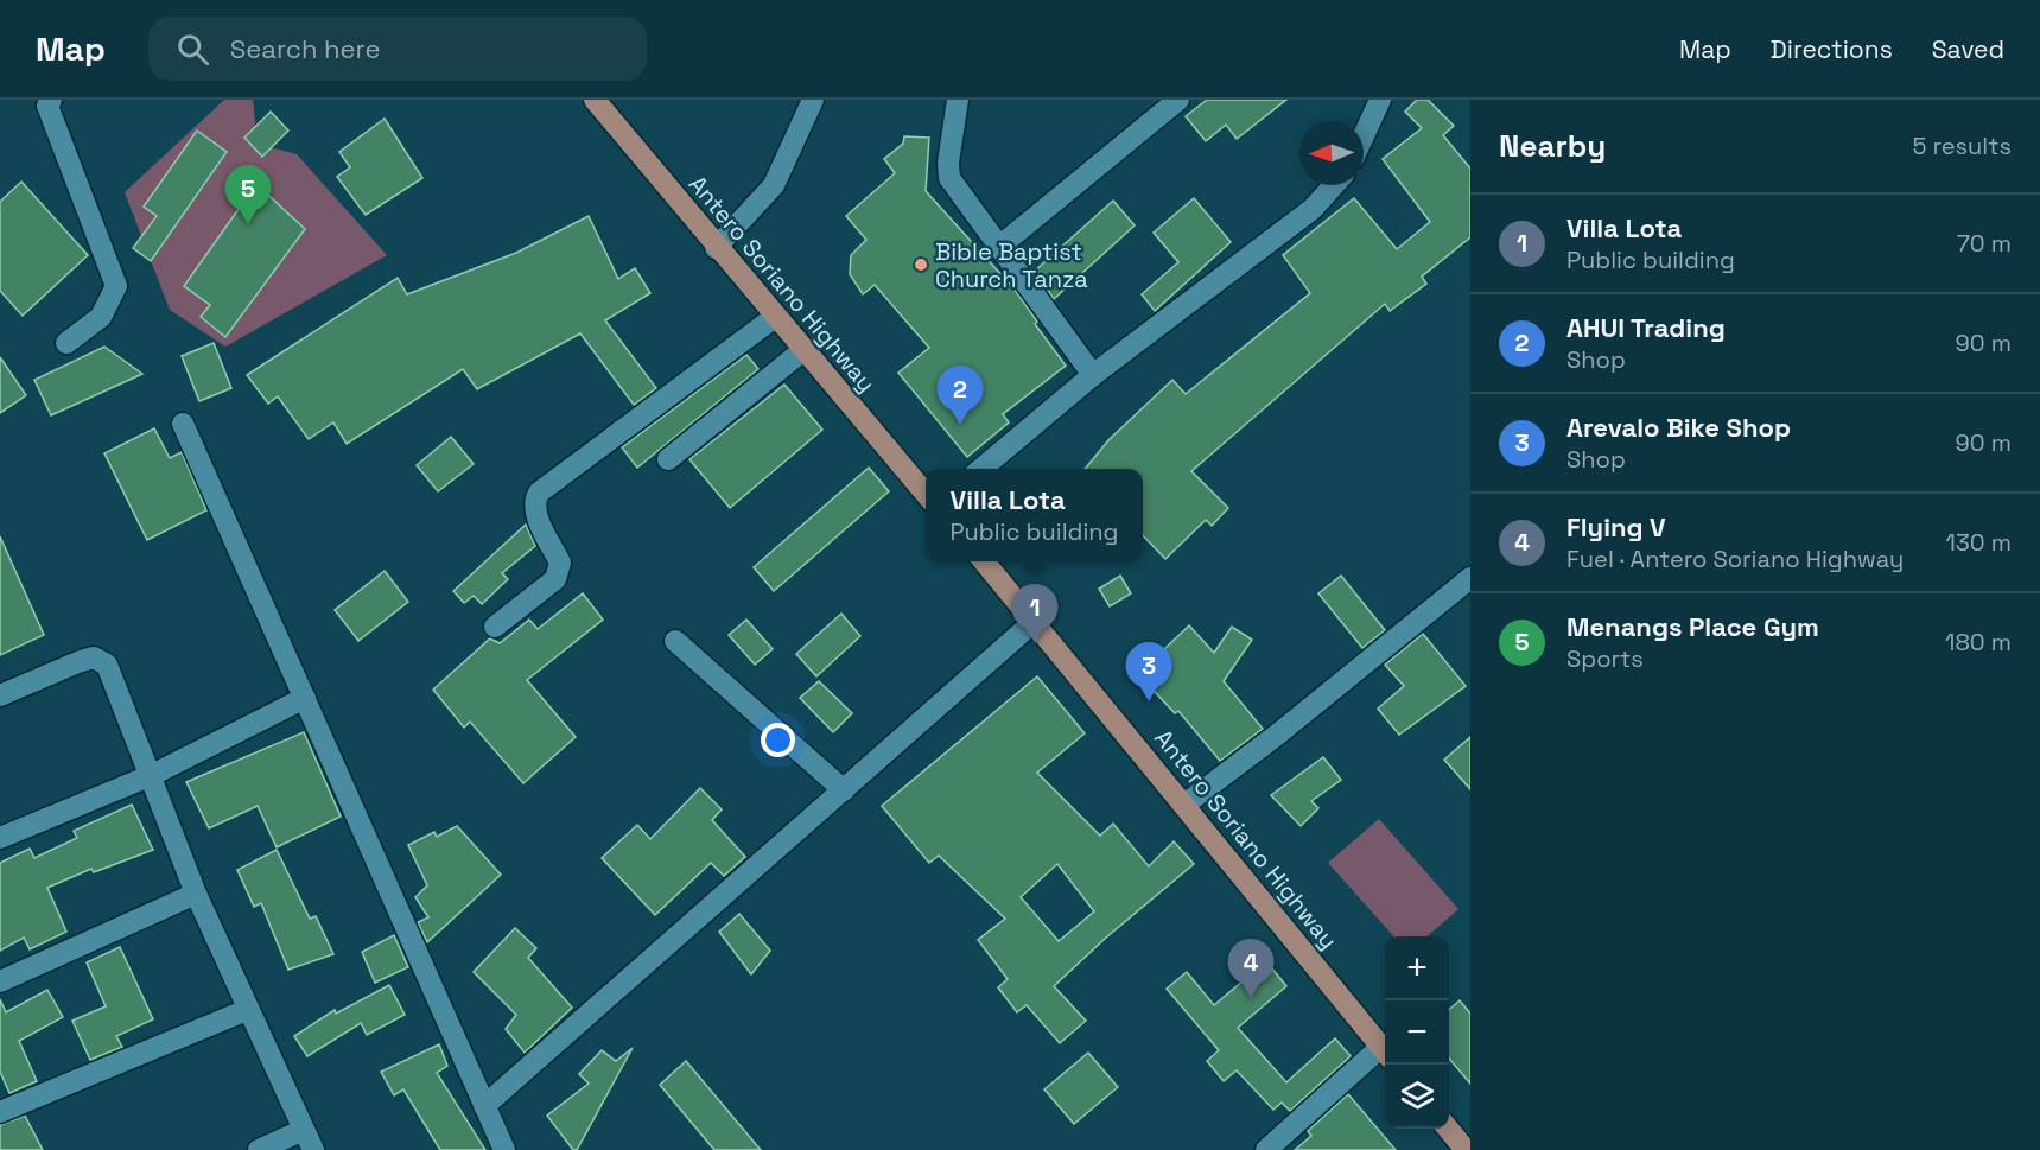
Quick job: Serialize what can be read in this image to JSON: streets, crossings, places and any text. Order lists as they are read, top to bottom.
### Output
{
  "streets": {
    "main road": ["Antero Soriano Highway"]
  },
  "places": ["Bible Baptist Church Tanza"],
  "north": "left",
  "page": {
    "header": "Map",
    "search": "Search here",
    "nav": ["Map", "Directions", "Saved"],
    "heading": ["Nearby", "5 results"],
    "pins": [
      "5",
      "2",
      "1",
      "3",
      "4"
    ],
    "list": [
      {
        "mark": "1",
        "name": "Villa Lota",
        "note": "Public building",
        "value": "70 m"
      },
      {
        "mark": "2",
        "name": "AHUI Trading",
        "note": "Shop",
        "value": "90 m"
      },
      {
        "mark": "3",
        "name": "Arevalo Bike Shop",
        "note": "Shop",
        "value": "90 m"
      },
      {
        "mark": "4",
        "name": "Flying V",
        "note": "Fuel · Antero Soriano Highway",
        "value": "130 m"
      },
      {
        "mark": "5",
        "name": "Menangs Place Gym",
        "note": "Sports",
        "value": "180 m"
      }
    ],
    "popup": ["Villa Lota", "Public building"],
    "map_buttons": ["+", "−"]
  }
}
